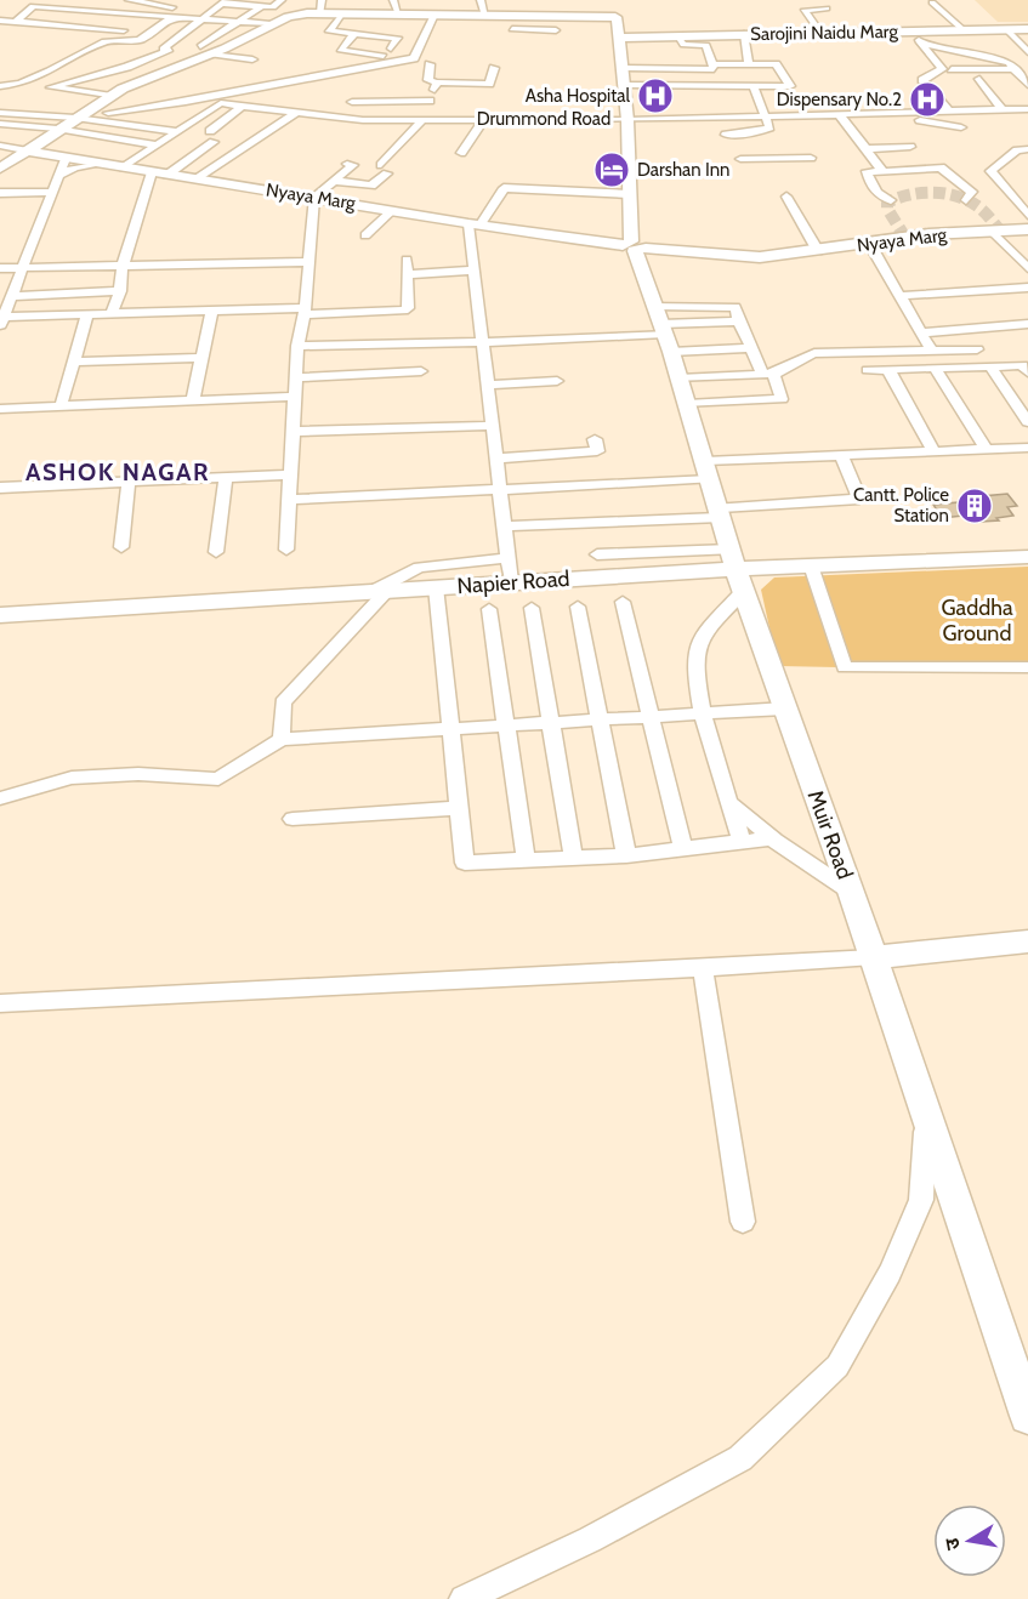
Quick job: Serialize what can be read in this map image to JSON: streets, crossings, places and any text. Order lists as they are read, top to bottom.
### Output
{
  "streets": {
    "street": [
      "Sarojini Naidu Marg",
      "Drummond Road",
      "Nyaya Marg",
      "Napier Road",
      "Muir Road"
    ]
  },
  "crossings": [
    ["Sarojini Naidu Marg", "Muir Road"],
    ["Drummond Road", "Nyaya Marg"],
    ["Drummond Road", "Muir Road"],
    ["Nyaya Marg", "Muir Road"],
    ["Napier Road", "Muir Road"]
  ],
  "districts": ["ASHOK NAGAR"],
  "parks": ["Gaddha Ground"],
  "places": {
    "hospital": ["Asha Hospital", "Dispensary No.2"],
    "hotel": ["Darshan Inn"],
    "building": ["Cantt. Police Station"]
  },
  "north": "left"
}
